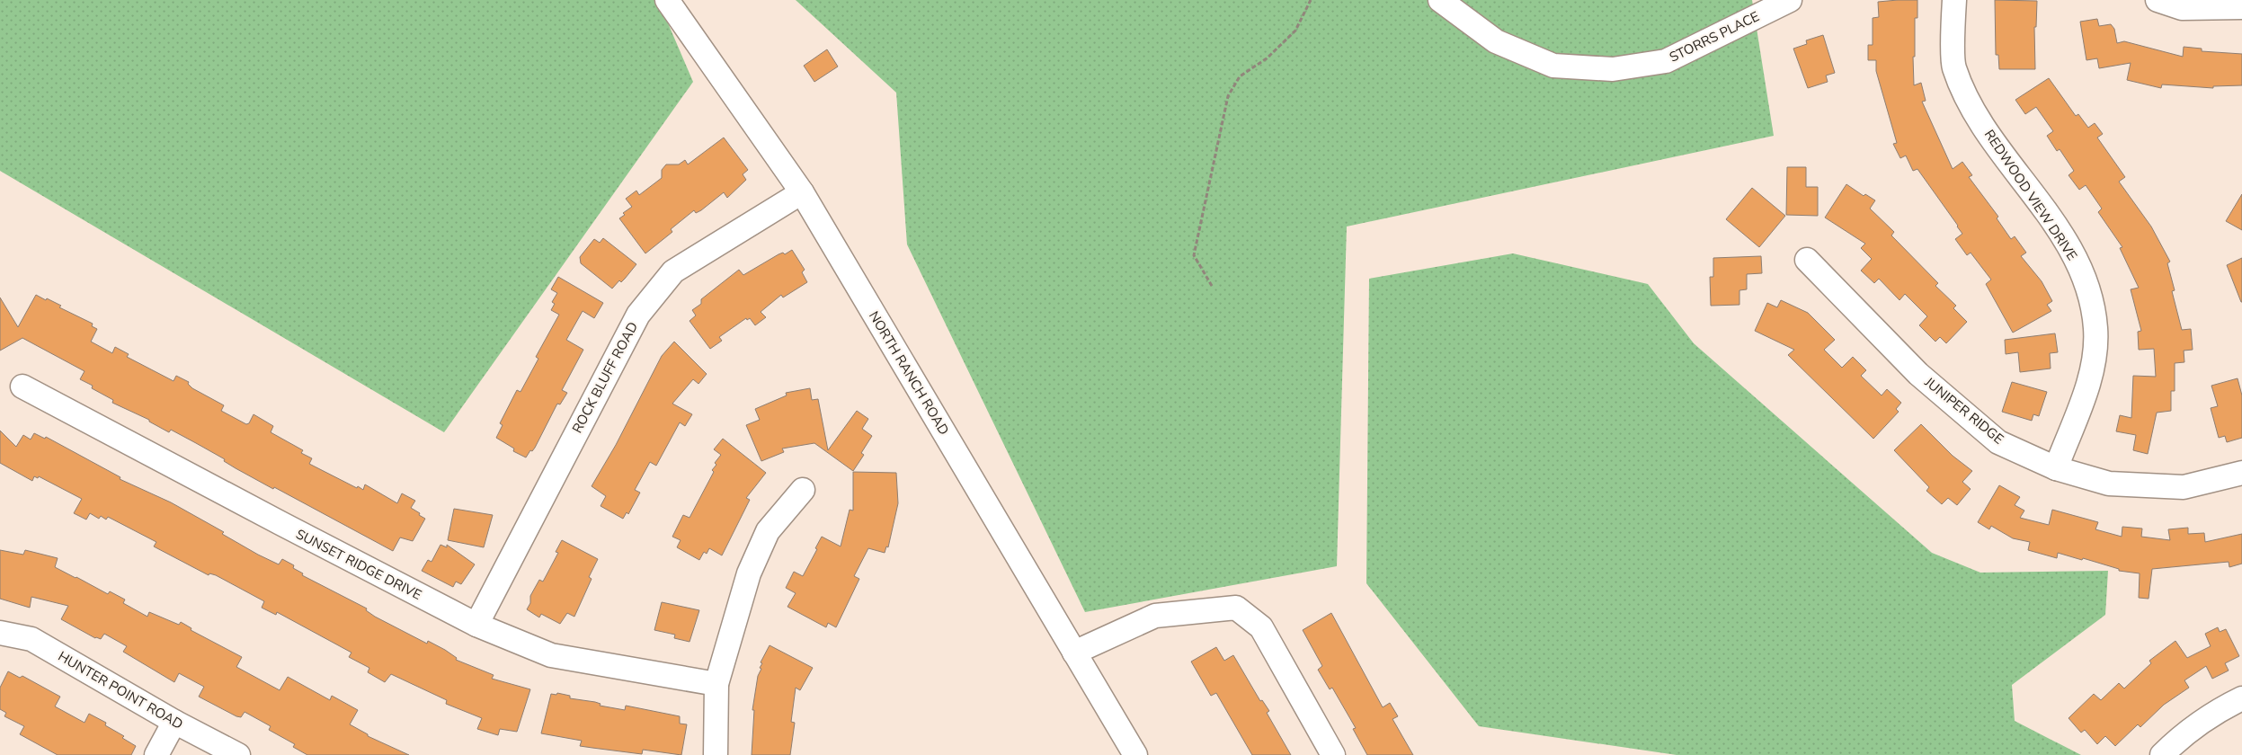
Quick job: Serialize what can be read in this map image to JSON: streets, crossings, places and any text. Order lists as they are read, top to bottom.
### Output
{
  "streets": {
    "street": [
      "STORRS PLACE",
      "REDWOOD VIEW DRIVE",
      "NORTH RANCH ROAD",
      "ROCK BLUFF ROAD",
      "JUNIPER RIDGE",
      "SUNSET RIDGE DRIVE",
      "HUNTER POINT ROAD"
    ]
  },
  "crossings": [
    ["REDWOOD VIEW DRIVE", "JUNIPER RIDGE"],
    ["NORTH RANCH ROAD", "ROCK BLUFF ROAD"],
    ["ROCK BLUFF ROAD", "SUNSET RIDGE DRIVE"]
  ]
}
